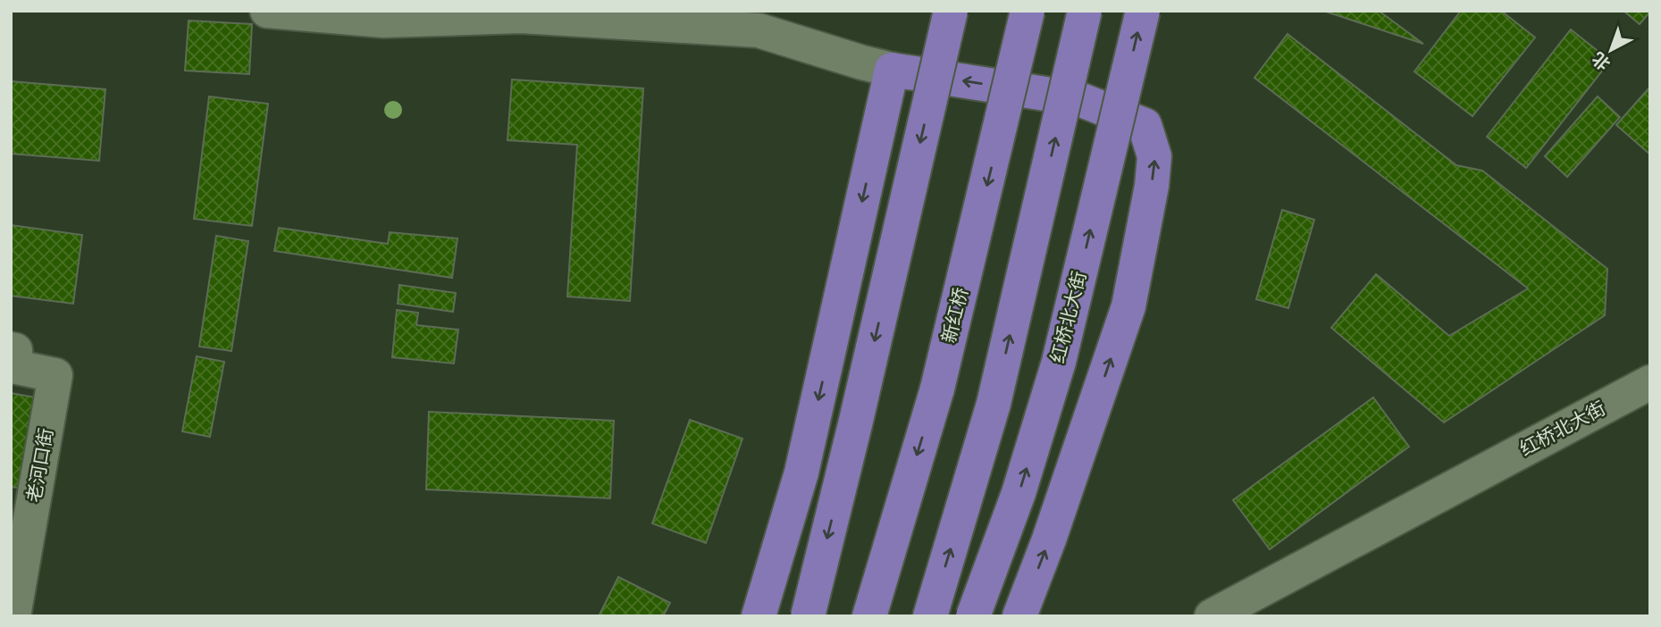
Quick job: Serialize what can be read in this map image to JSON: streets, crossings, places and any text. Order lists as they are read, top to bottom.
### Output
{
  "streets": {
    "main road": ["新红桥", "红桥北大街"],
    "street": ["老河口街"]
  },
  "north": "bottom left"
}
